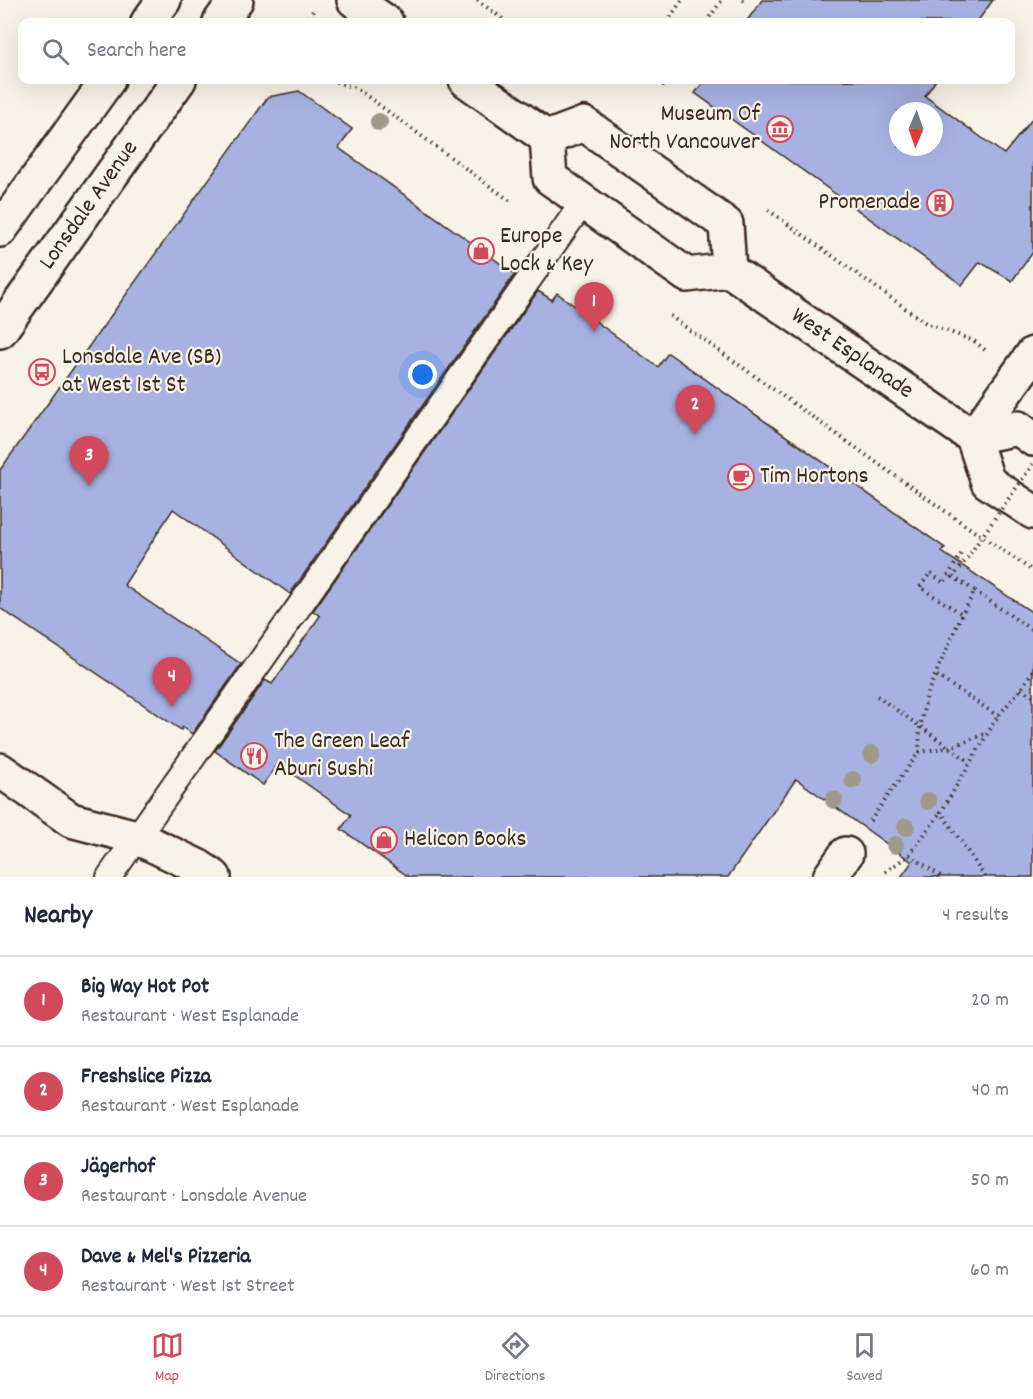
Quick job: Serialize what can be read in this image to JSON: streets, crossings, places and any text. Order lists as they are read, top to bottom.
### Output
{
  "streets": {
    "main road": ["Lonsdale Avenue", "West Esplanade"]
  },
  "places": {
    "museum": ["Museum Of North Vancouver"],
    "building": ["Promenade"],
    "shop": ["Europe Lock & Key", "Helicon Books"],
    "bus stop": ["Lonsdale Ave (SB) at West 1st St"],
    "cafe": ["Tim Hortons"],
    "restaurant": ["The Green Leaf Aburi Sushi"]
  },
  "north": "bottom",
  "page": {
    "search": "Search here",
    "pins": [
      "1",
      "2",
      "3",
      "4"
    ],
    "heading": ["Nearby", "4 results"],
    "list": [
      {
        "mark": "1",
        "name": "Big Way Hot Pot",
        "note": "Restaurant · West Esplanade",
        "value": "20 m"
      },
      {
        "mark": "2",
        "name": "Freshslice Pizza",
        "note": "Restaurant · West Esplanade",
        "value": "40 m"
      },
      {
        "mark": "3",
        "name": "Jägerhof",
        "note": "Restaurant · Lonsdale Avenue",
        "value": "50 m"
      },
      {
        "mark": "4",
        "name": "Dave & Mel's Pizzeria",
        "note": "Restaurant · West 1st Street",
        "value": "60 m"
      }
    ],
    "nav": ["Map", "Directions", "Saved"]
  }
}
